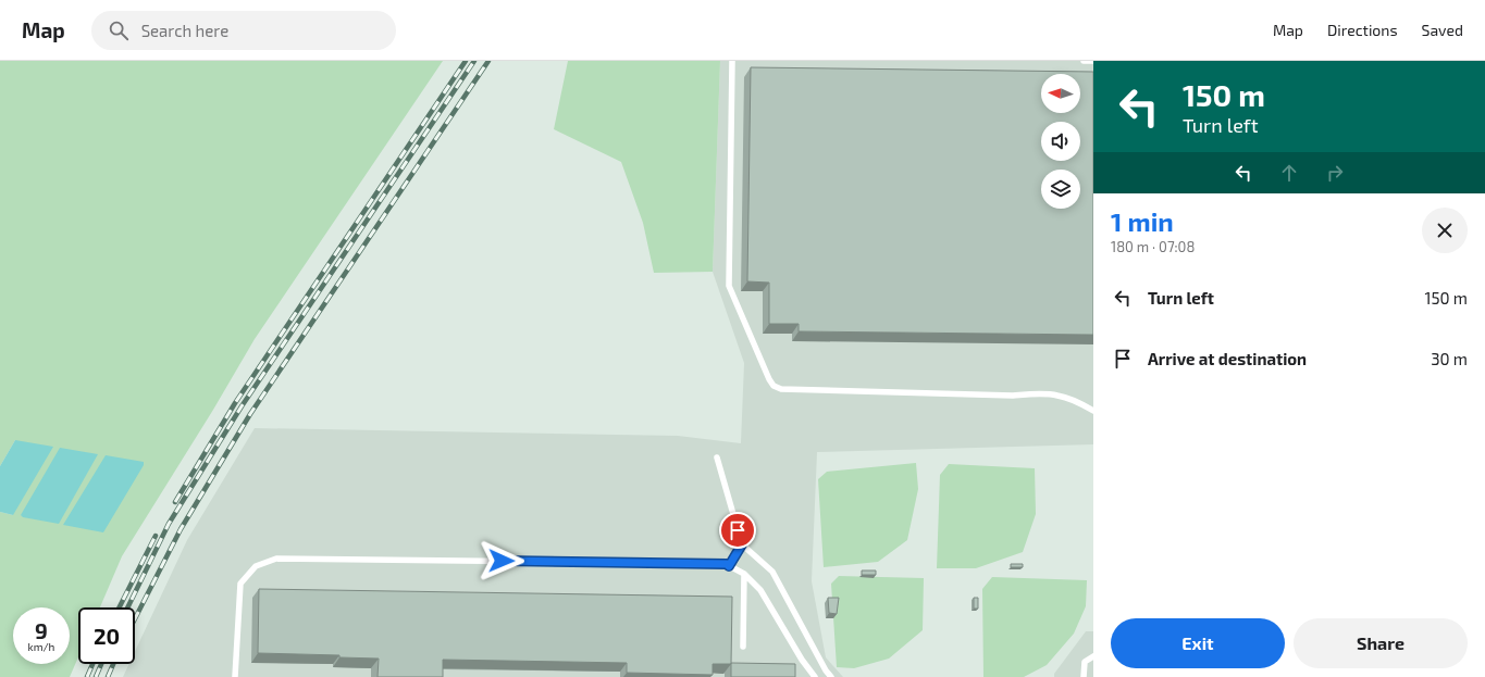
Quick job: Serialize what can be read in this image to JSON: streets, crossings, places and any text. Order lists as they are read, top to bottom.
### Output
{
  "north": "left",
  "page": {
    "header": "Map",
    "search": "Search here",
    "nav": ["Map", "Directions", "Saved"],
    "turn": ["150 m", "Turn left"],
    "heading": ["1 min", "180 m · 07:08"],
    "list": [
      {
        "name": "Turn left",
        "value": "150 m"
      },
      {
        "name": "Arrive at destination",
        "value": "30 m"
      }
    ],
    "speed": "9 km/h",
    "limit": "20",
    "buttons": ["Exit", "Share"]
  }
}
